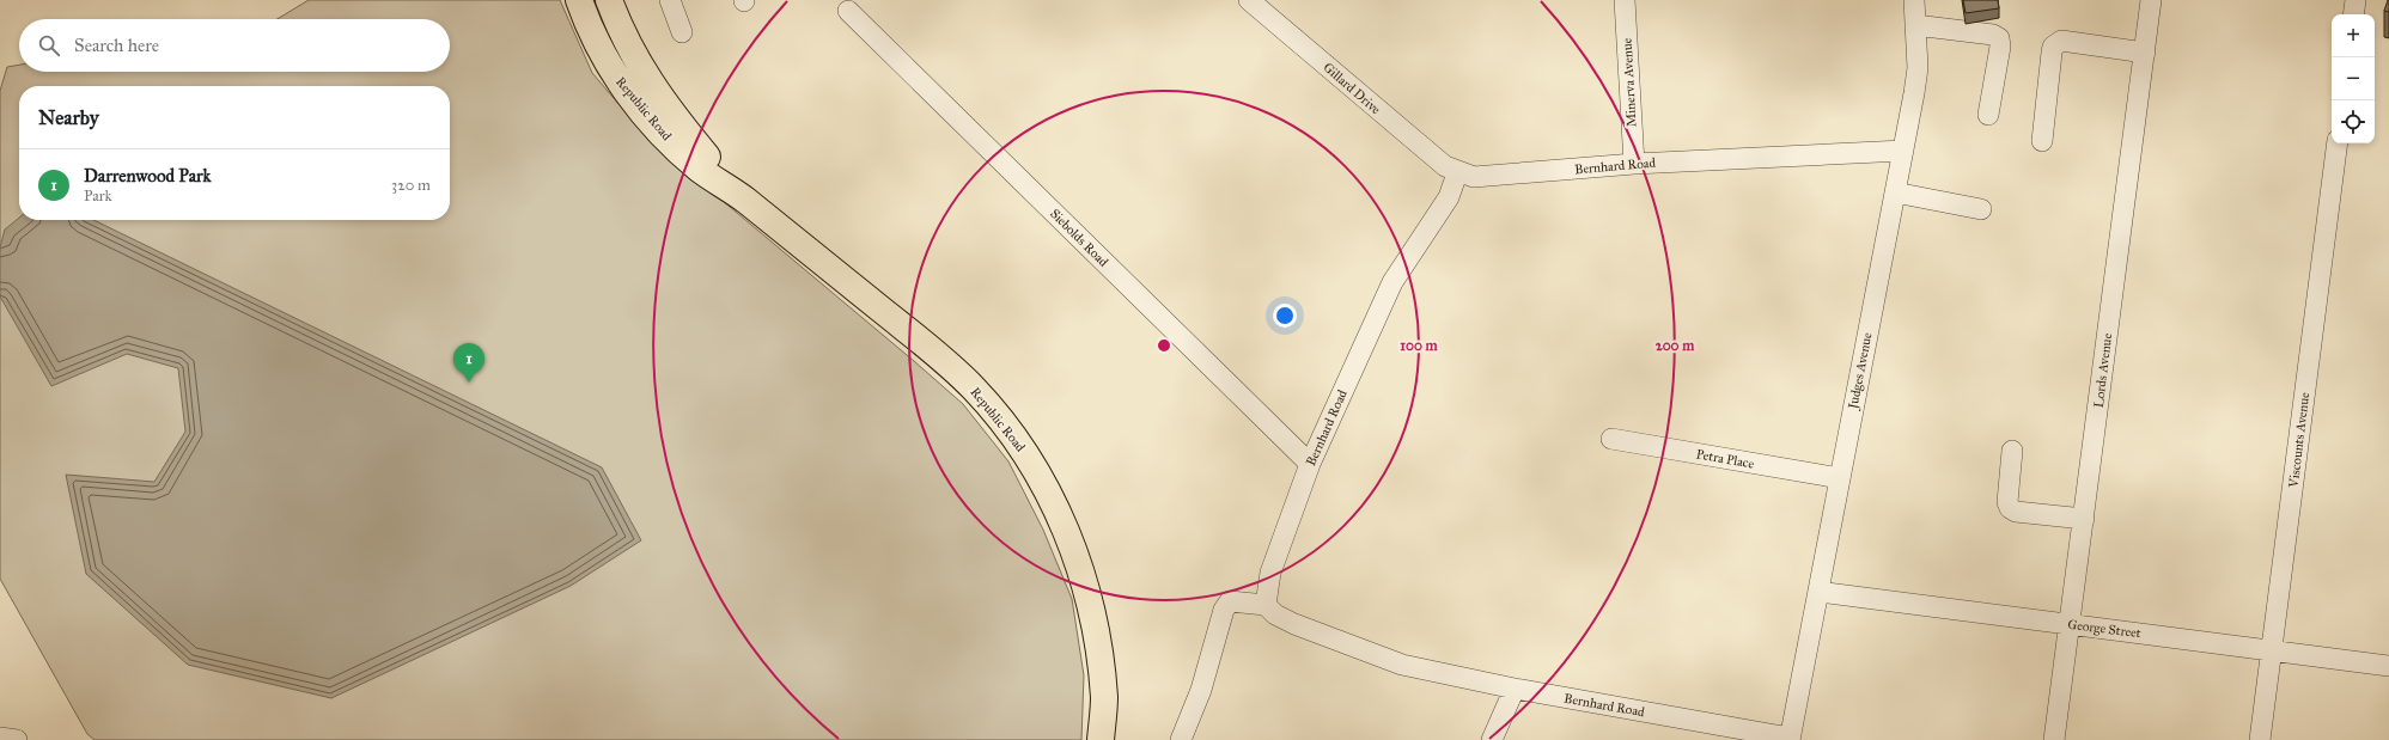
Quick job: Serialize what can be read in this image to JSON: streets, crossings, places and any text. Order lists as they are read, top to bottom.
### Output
{
  "streets": {
    "main road": ["Republic Road"],
    "street": [
      "Minerva Avenue",
      "Gillard Drive",
      "Bernhard Road",
      "Siebolds Road",
      "Judges Avenue",
      "Lords Avenue",
      "Viscounts Avenue",
      "Petra Place",
      "George Street"
    ]
  },
  "crossings": [
    ["Minerva Avenue", "Bernhard Road"],
    ["Gillard Drive", "Bernhard Road"],
    ["Bernhard Road", "Siebolds Road"],
    ["Bernhard Road", "Judges Avenue"],
    ["Judges Avenue", "Petra Place"],
    ["Judges Avenue", "George Street"],
    ["Lords Avenue", "George Street"],
    ["Viscounts Avenue", "George Street"]
  ],
  "page": {
    "map_buttons": ["+", "−"],
    "search": "Search here",
    "heading": "Nearby",
    "list": [
      {
        "mark": "1",
        "name": "Darrenwood Park",
        "note": "Park",
        "value": "320 m"
      }
    ],
    "pins": "1"
  },
  "rings": ["100 m", "200 m"]
}
